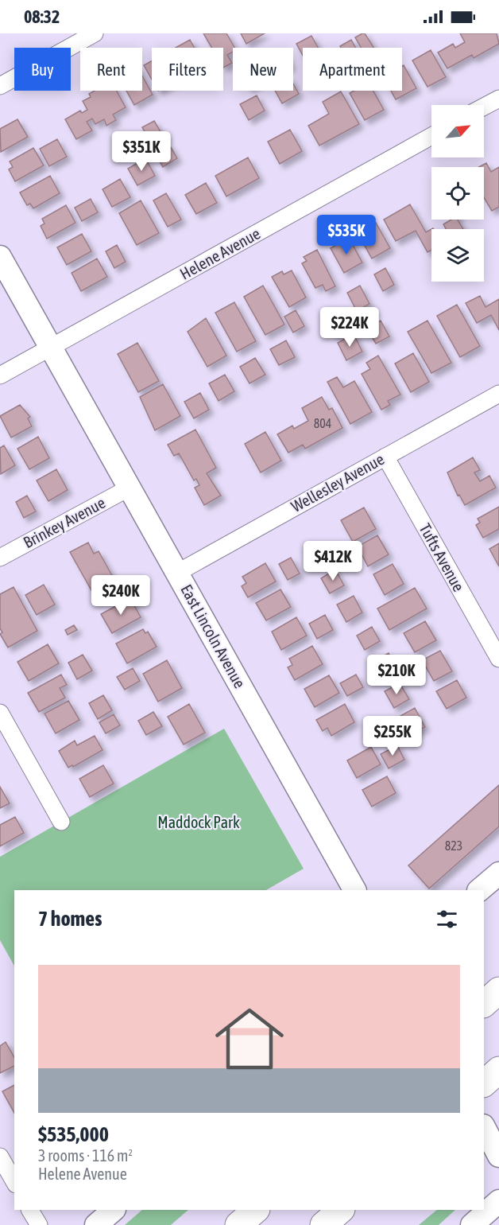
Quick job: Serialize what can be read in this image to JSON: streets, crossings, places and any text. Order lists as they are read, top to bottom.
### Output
{
  "streets": {
    "street": [
      "Helene Avenue",
      "Wellesley Avenue",
      "Brinkey Avenue",
      "Tufts Avenue",
      "East Lincoln Avenue"
    ]
  },
  "crossings": [
    ["Helene Avenue", "East Lincoln Avenue"],
    ["Wellesley Avenue", "Tufts Avenue"],
    ["Wellesley Avenue", "East Lincoln Avenue"],
    ["Brinkey Avenue", "East Lincoln Avenue"]
  ],
  "parks": ["Maddock Park"],
  "house_numbers": ["804", "823"],
  "north": "top right",
  "page": {
    "status": "08:32",
    "chip": [
      "Buy",
      "Rent",
      "Filters",
      "New",
      "Apartment"
    ],
    "price": [
      "$351K",
      "$535K",
      "$224K",
      "$412K",
      "$240K",
      "$210K",
      "$255K"
    ],
    "heading": "7 homes",
    "list": [
      {
        "name": "$535,000",
        "note": "3 rooms · 116 m² · Helene Avenue"
      }
    ]
  }
}
